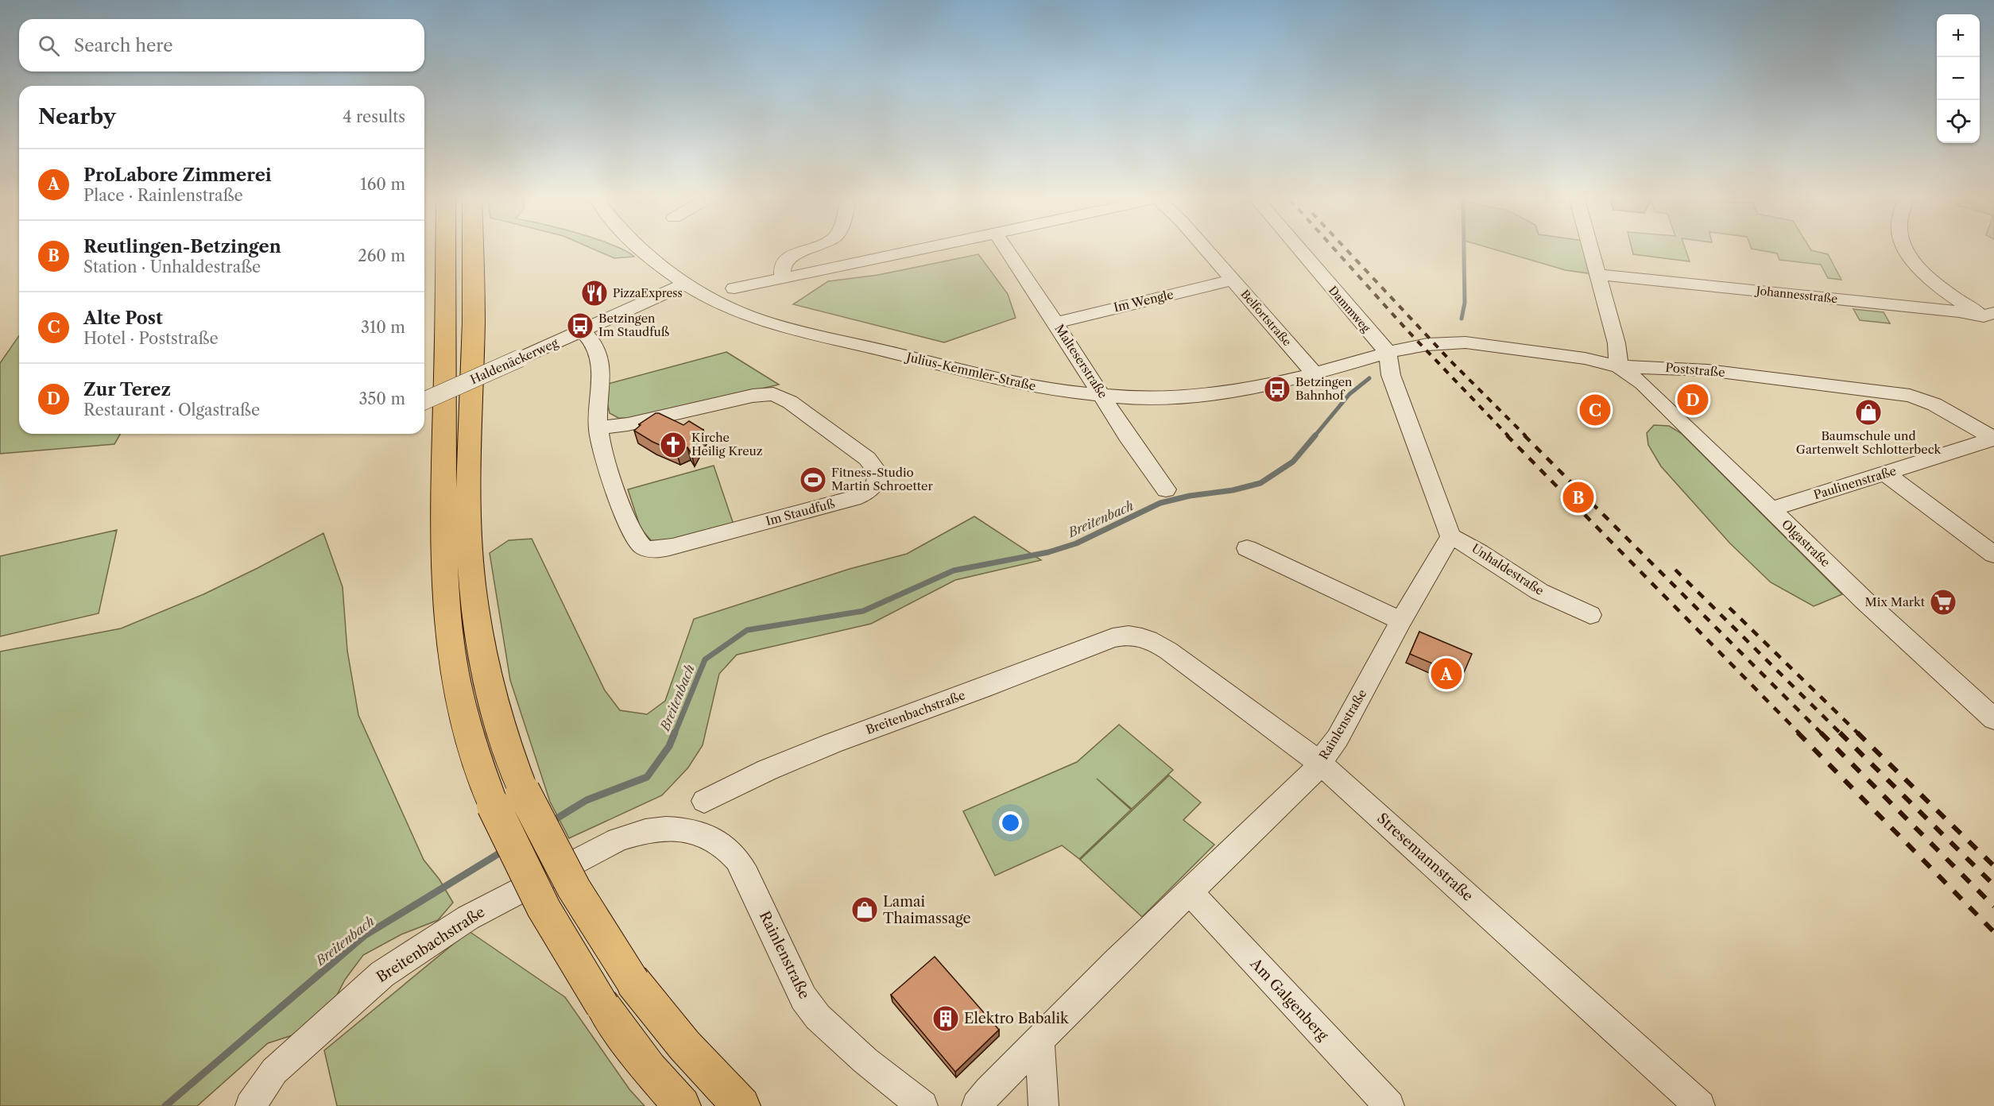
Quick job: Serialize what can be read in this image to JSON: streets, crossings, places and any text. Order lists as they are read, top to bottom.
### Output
{
  "streets": {
    "street": [
      "Johannesstraße",
      "Im Wengle",
      "Dammweg",
      "Belfortstraße",
      "Haldenäckerweg",
      "Malteserstraße",
      "Poststraße",
      "Julius-Kemmler-Straße",
      "Paulinenstraße",
      "Im Staudfuß",
      "Olgastraße",
      "Unhaldestraße",
      "Breitenbachstraße",
      "Rainlenstraße",
      "Stresemannstraße",
      "Am Galgenberg"
    ]
  },
  "crossings": [
    ["Im Wengle", "Belfortstraße"],
    ["Im Wengle", "Malteserstraße"],
    ["Dammweg", "Poststraße"],
    ["Dammweg", "Julius-Kemmler-Straße"],
    ["Belfortstraße", "Julius-Kemmler-Straße"],
    ["Haldenäckerweg", "Julius-Kemmler-Straße"],
    ["Haldenäckerweg", "Im Staudfuß"],
    ["Malteserstraße", "Julius-Kemmler-Straße"],
    ["Poststraße", "Julius-Kemmler-Straße"],
    ["Poststraße", "Paulinenstraße"],
    ["Poststraße", "Olgastraße"],
    ["Paulinenstraße", "Olgastraße"],
    ["Unhaldestraße", "Rainlenstraße"],
    ["Breitenbachstraße", "Rainlenstraße"],
    ["Breitenbachstraße", "Stresemannstraße"],
    ["Rainlenstraße", "Stresemannstraße"],
    ["Rainlenstraße", "Am Galgenberg"]
  ],
  "water": ["Breitenbach"],
  "places": {
    "restaurant": ["PizzaExpress"],
    "bus stop": ["Betzingen Im Staudfuß", "Betzingen Bahnhof"],
    "shop": ["Baumschule und Gartenwelt Schlotterbeck", "Lamai Thaimassage"],
    "church": ["Kirche Heilig Kreuz"],
    "sports": ["Fitness-Studio Martin Schroetter"],
    "supermarket": ["Mix Markt"],
    "building": ["Elektro Babalik"]
  },
  "page": {
    "map_buttons": ["+", "−"],
    "search": "Search here",
    "heading": ["Nearby", "4 results"],
    "list": [
      {
        "mark": "A",
        "name": "ProLabore Zimmerei",
        "note": "Place · Rainlenstraße",
        "value": "160 m"
      },
      {
        "mark": "B",
        "name": "Reutlingen-Betzingen",
        "note": "Station · Unhaldestraße",
        "value": "260 m"
      },
      {
        "mark": "C",
        "name": "Alte Post",
        "note": "Hotel · Poststraße",
        "value": "310 m"
      },
      {
        "mark": "D",
        "name": "Zur Terez",
        "note": "Restaurant · Olgastraße",
        "value": "350 m"
      }
    ],
    "pins": [
      "D",
      "C",
      "B",
      "A"
    ]
  }
}
